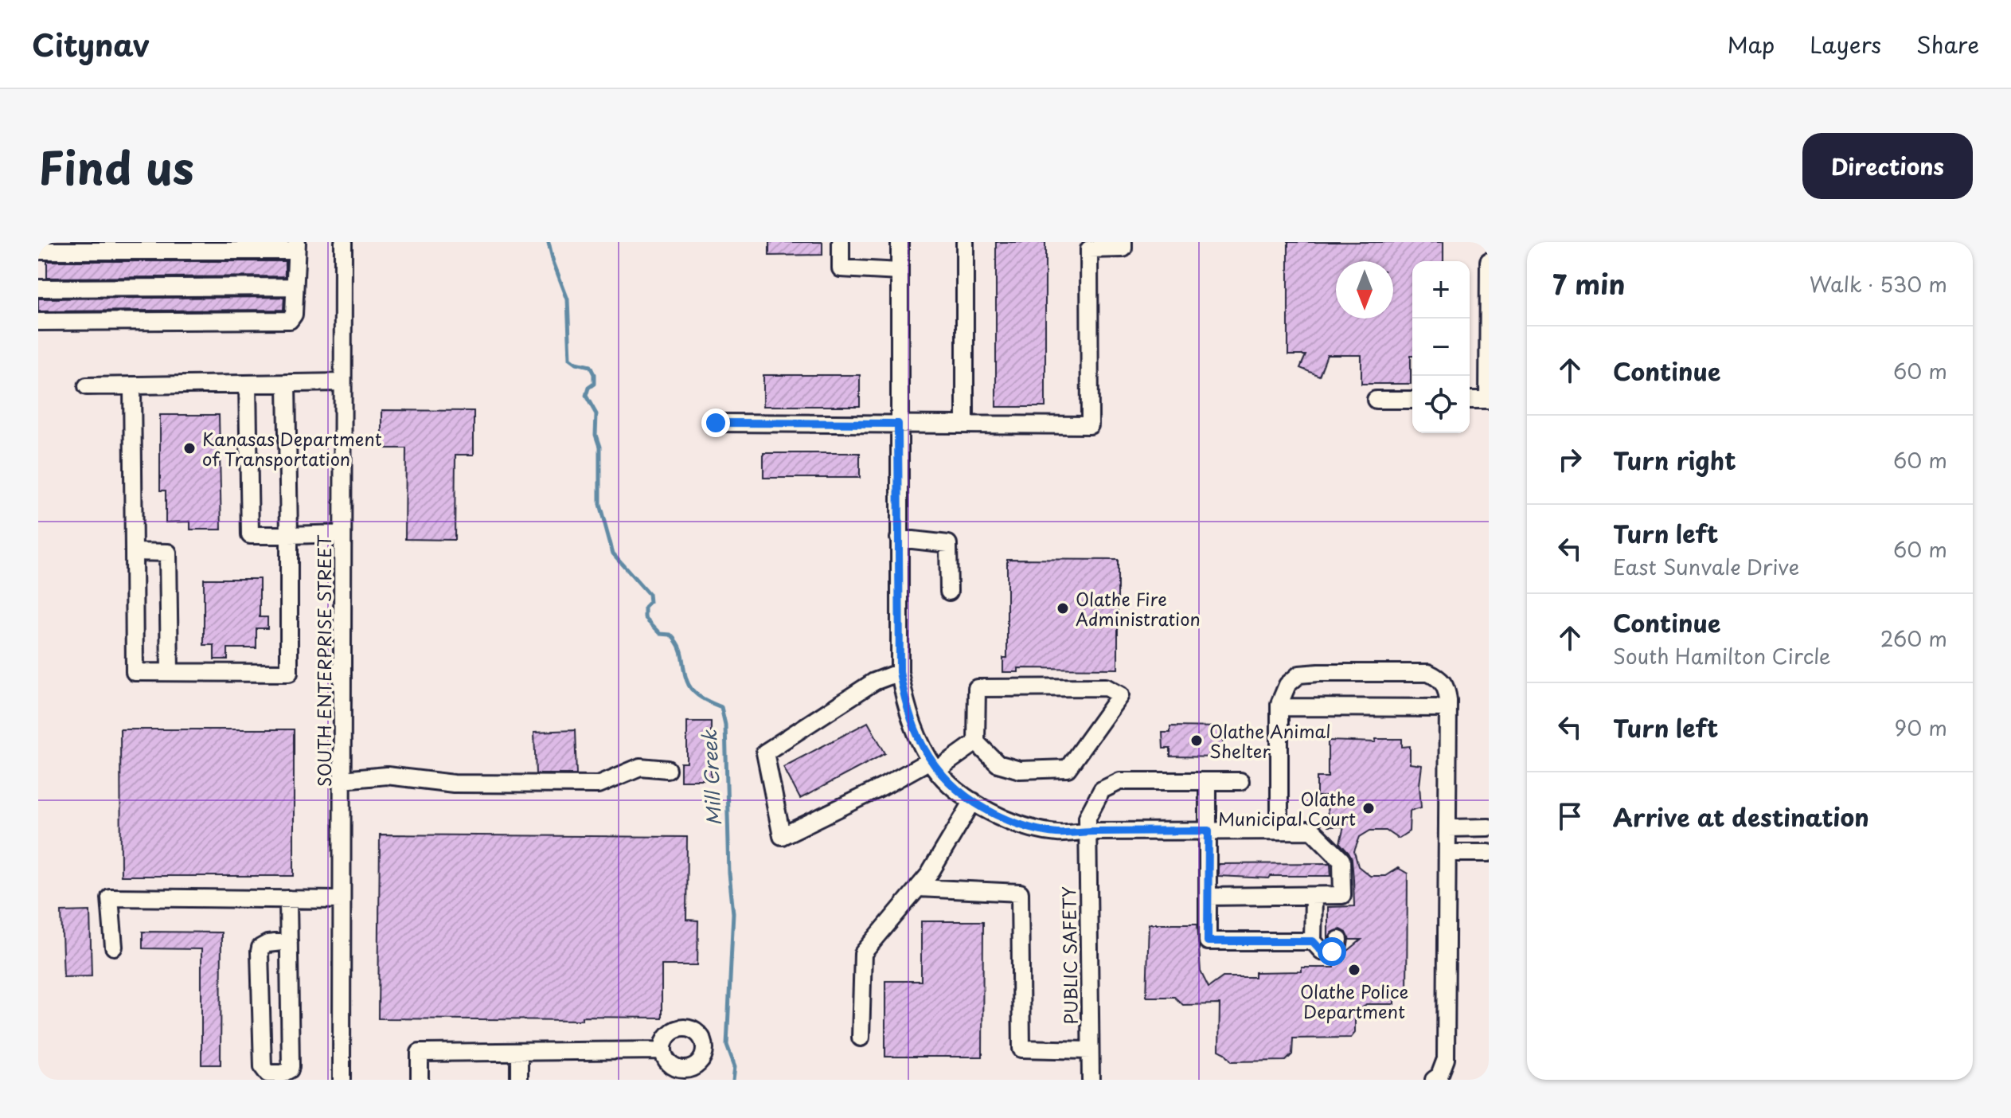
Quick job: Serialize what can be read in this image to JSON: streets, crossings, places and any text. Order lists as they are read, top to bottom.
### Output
{
  "streets": {
    "street": ["SOUTH ENTERPRISE STREET", "PUBLIC SAFETY"]
  },
  "water": ["Mill Creek"],
  "places": [
    "Kanasas Department of Transportation",
    "Olathe Fire Administration",
    "Olathe Animal Shelter",
    "Olathe Municipal Court",
    "Olathe Police Department"
  ],
  "north": "bottom",
  "page": {
    "header": "Citynav",
    "nav": ["Map", "Layers", "Share"],
    "title": "Find us",
    "buttons": "Directions",
    "heading": ["7 min", "Walk · 530 m"],
    "map_buttons": ["+", "−"],
    "list": [
      ["Continue", "60 m"],
      ["Turn right", "60 m"],
      ["Turn left", "East Sunvale Drive", "60 m"],
      ["Continue", "South Hamilton Circle", "260 m"],
      ["Turn left", "90 m"],
      "Arrive at destination"
    ]
  }
}
